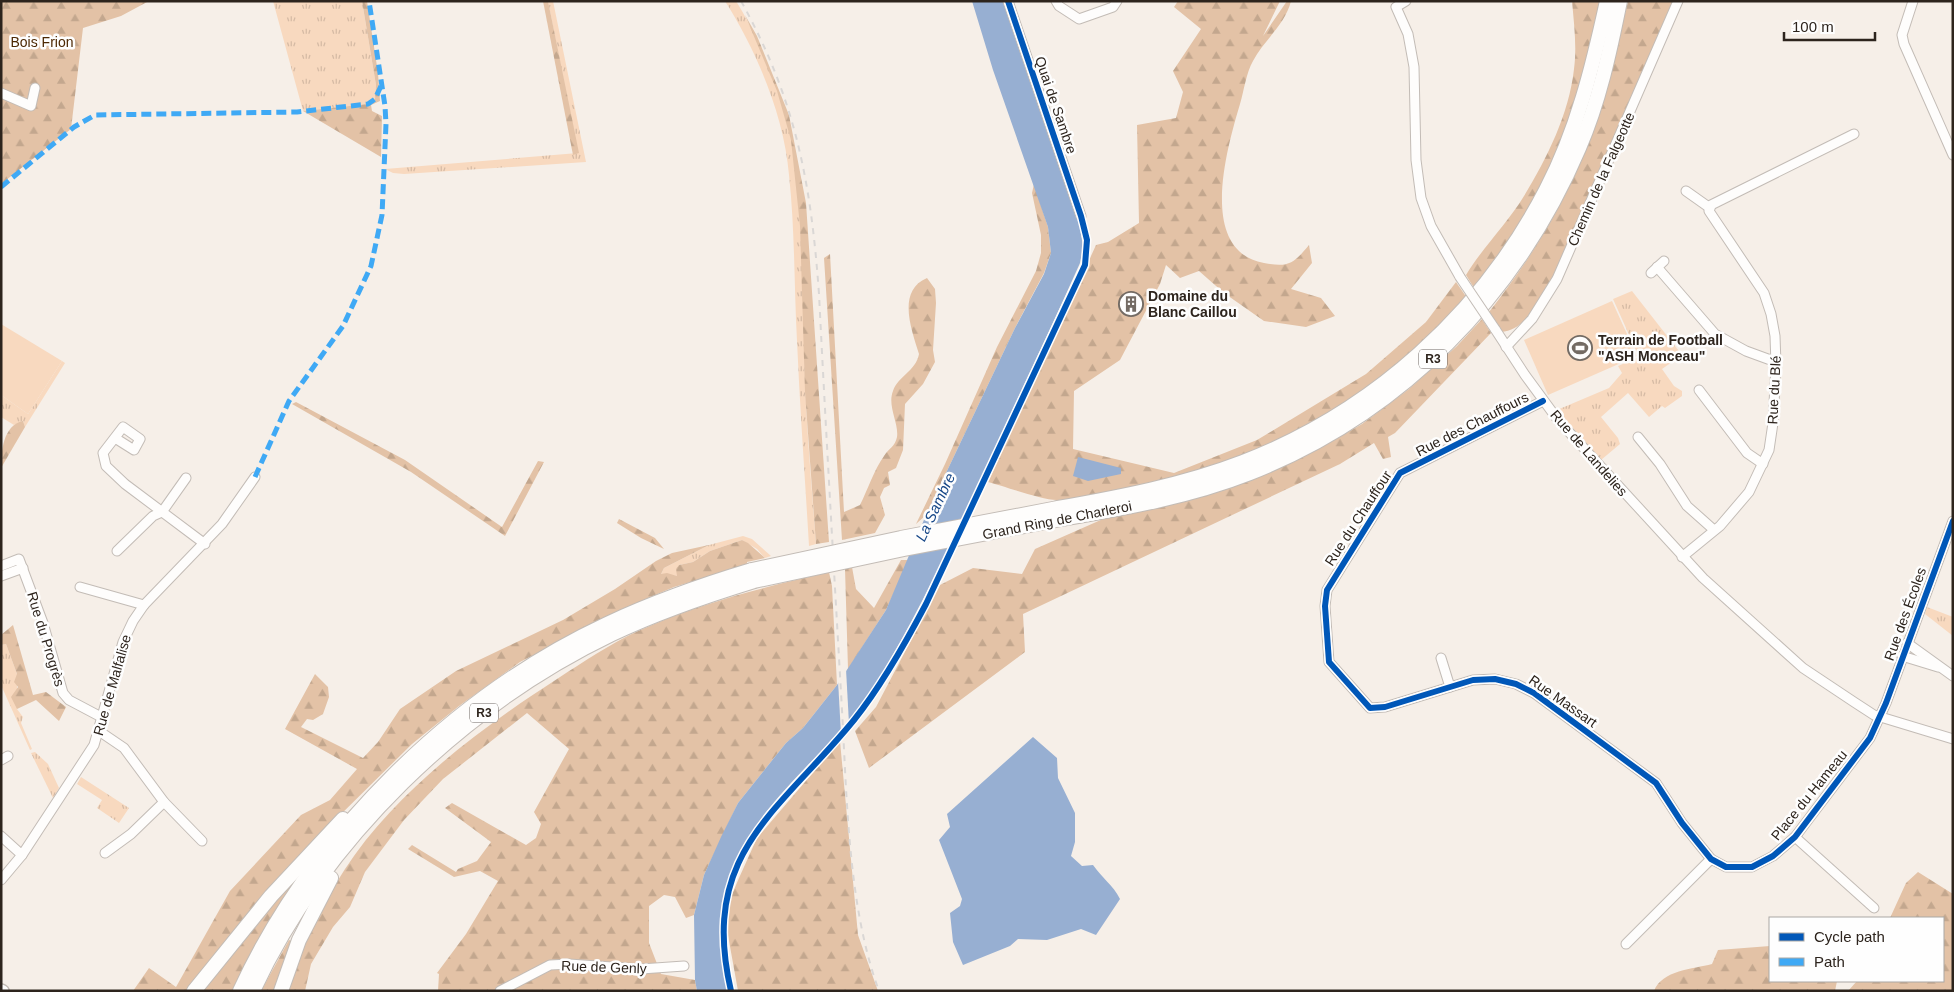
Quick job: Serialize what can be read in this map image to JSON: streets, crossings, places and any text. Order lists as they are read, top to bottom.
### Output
{
  "streets": {
    "highway": ["R3", "Grand Ring de Charleroi"],
    "street": [
      "Quai de Sambre",
      "Chemin de la Falgeotte",
      "Rue du Blé",
      "Rue des Chauffours",
      "Rue de Landelies",
      "Rue du Chauffour",
      "Rue des Écoles",
      "Rue du Progrès",
      "Rue de Malfalise",
      "Rue Massart",
      "Place du Hameau",
      "Rue de Genly"
    ]
  },
  "crossings": [
    ["Chemin de la Falgeotte", "Rue de Landelies"],
    ["Rue du Blé", "Rue de Landelies"],
    ["Rue des Chauffours", "Rue de Landelies"],
    ["Rue des Chauffours", "Rue du Chauffour"],
    ["Rue de Landelies", "Rue des Écoles"],
    ["Rue de Landelies", "Place du Hameau"],
    ["Rue du Chauffour", "Rue Massart"],
    ["Rue des Écoles", "Place du Hameau"],
    ["Rue du Progrès", "Rue de Malfalise"],
    ["Rue Massart", "Place du Hameau"]
  ],
  "water": ["La Sambre"],
  "parks": ["Bois Frion"],
  "places": {
    "building": ["Domaine du Blanc Caillou"],
    "sports": ["Terrain de Football \"ASH Monceau\""]
  },
  "legend": ["Cycle path", "Path"],
  "scale_bar": "100 m"
}
